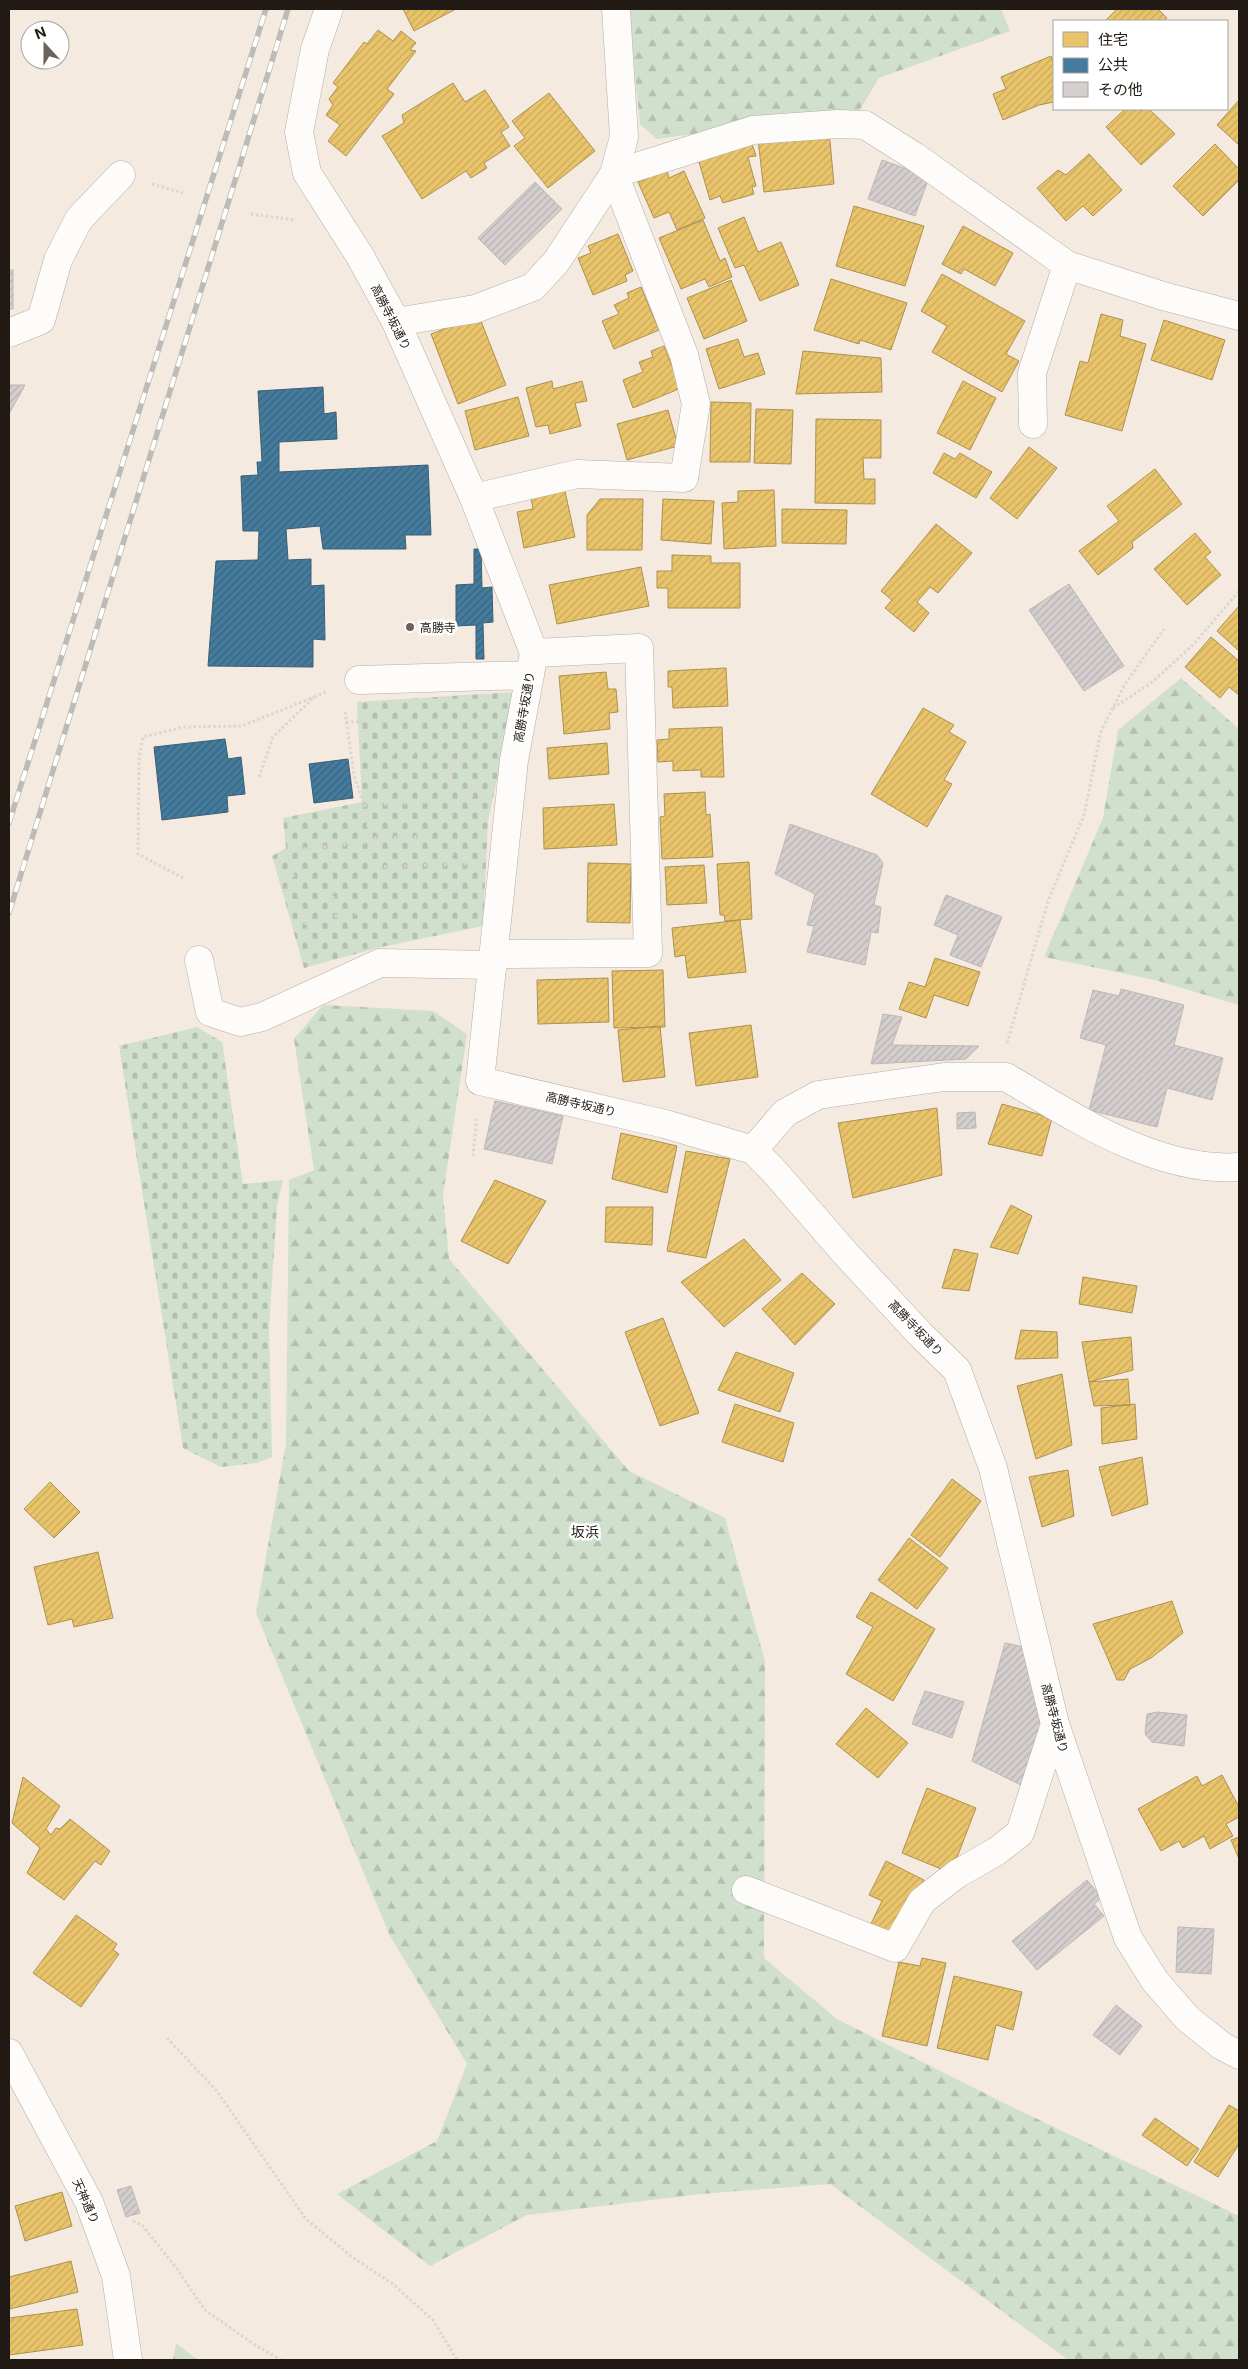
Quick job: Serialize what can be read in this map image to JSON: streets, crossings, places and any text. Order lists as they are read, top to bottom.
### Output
{
  "streets": {
    "street": ["高勝寺坂通り", "天神通り"]
  },
  "districts": ["坂浜"],
  "places": ["高勝寺"],
  "legend": ["住宅", "公共", "その他"],
  "north": "top"
}
